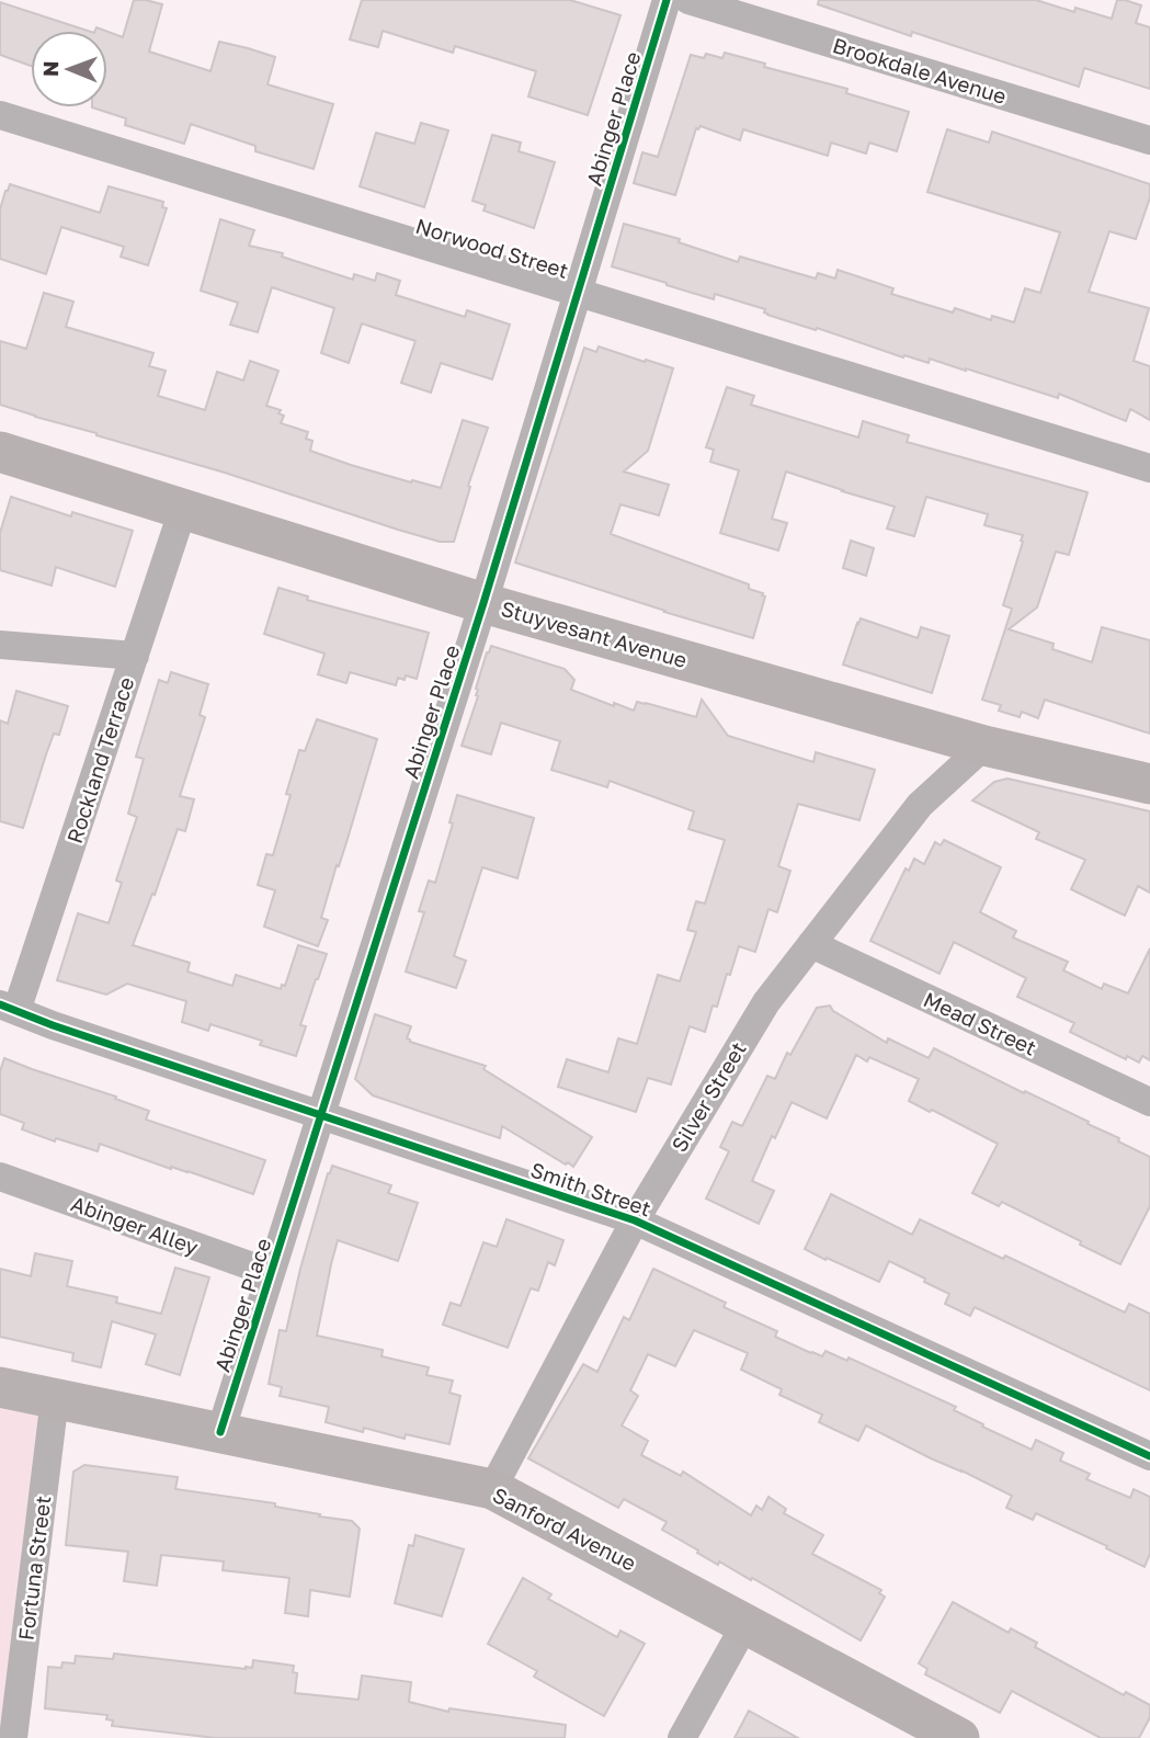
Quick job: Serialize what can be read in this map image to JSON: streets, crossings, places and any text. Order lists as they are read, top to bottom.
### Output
{
  "streets": {
    "main road": ["Stuyvesant Avenue", "Sanford Avenue"],
    "street": [
      "Brookdale Avenue",
      "Abinger Place",
      "Norwood Street",
      "Rockland Terrace",
      "Mead Street",
      "Silver Street",
      "Smith Street",
      "Abinger Alley",
      "Fortuna Street"
    ]
  },
  "crossings": [
    ["Abinger Place", "Norwood Street"],
    ["Abinger Place", "Stuyvesant Avenue"],
    ["Abinger Place", "Smith Street"],
    ["Abinger Place", "Abinger Alley"],
    ["Abinger Place", "Sanford Avenue"],
    ["Stuyvesant Avenue", "Rockland Terrace"],
    ["Stuyvesant Avenue", "Silver Street"],
    ["Rockland Terrace", "Smith Street"],
    ["Mead Street", "Silver Street"],
    ["Silver Street", "Smith Street"],
    ["Silver Street", "Sanford Avenue"],
    ["Sanford Avenue", "Fortuna Street"]
  ],
  "north": "left"
}
